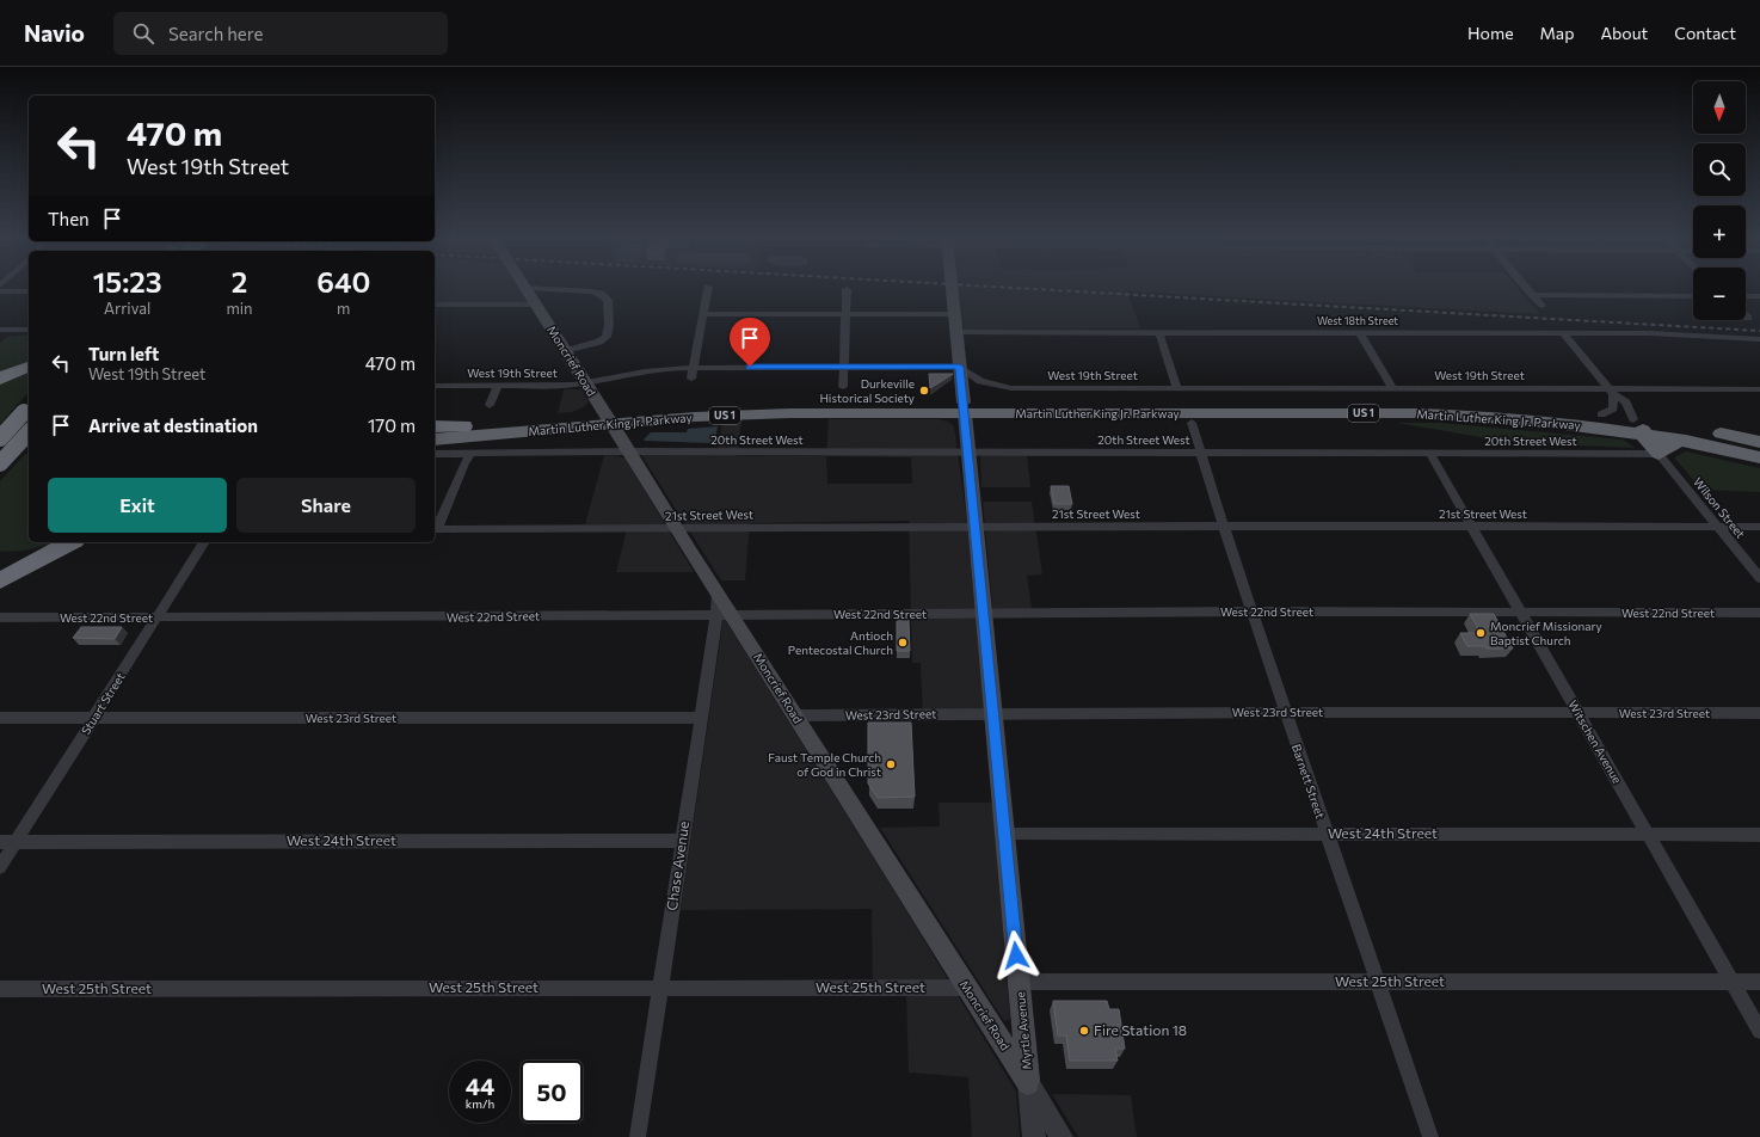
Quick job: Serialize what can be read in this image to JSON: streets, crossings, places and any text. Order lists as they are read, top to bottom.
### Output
{
  "streets": {
    "highway": ["Martin Luther King Jr. Parkway", "US 1"],
    "main road": ["Moncrief Road", "Myrtle Avenue"],
    "street": [
      "West 18th Street",
      "West 19th Street",
      "20th Street West",
      "Wilson Street",
      "21st Street West",
      "West 22nd Street",
      "Stuart Street",
      "West 23rd Street",
      "Witschen Avenue",
      "Barnett Street",
      "West 24th Street",
      "Chase Avenue",
      "West 25th Street"
    ]
  },
  "crossings": [
    ["West 18th Street", "Myrtle Avenue"],
    ["Moncrief Road", "West 19th Street"],
    ["Moncrief Road", "Martin Luther King Jr. Parkway"],
    ["Moncrief Road", "20th Street West"],
    ["Moncrief Road", "21st Street West"],
    ["Moncrief Road", "West 22nd Street"],
    ["Moncrief Road", "West 23rd Street"],
    ["Moncrief Road", "Chase Avenue"],
    ["Moncrief Road", "West 25th Street"],
    ["Moncrief Road", "Myrtle Avenue"],
    ["West 19th Street", "Myrtle Avenue"],
    ["Martin Luther King Jr. Parkway", "Myrtle Avenue"],
    ["20th Street West", "Wilson Street"],
    ["20th Street West", "Witschen Avenue"],
    ["20th Street West", "Barnett Street"],
    ["20th Street West", "Myrtle Avenue"],
    ["Wilson Street", "21st Street West"],
    ["21st Street West", "Witschen Avenue"],
    ["21st Street West", "Barnett Street"],
    ["21st Street West", "Myrtle Avenue"],
    ["West 22nd Street", "Stuart Street"],
    ["West 22nd Street", "Witschen Avenue"],
    ["West 22nd Street", "Barnett Street"],
    ["West 22nd Street", "Chase Avenue"],
    ["West 22nd Street", "Myrtle Avenue"],
    ["Stuart Street", "West 23rd Street"],
    ["Stuart Street", "West 24th Street"],
    ["West 23rd Street", "Witschen Avenue"],
    ["West 23rd Street", "Barnett Street"],
    ["West 23rd Street", "Chase Avenue"],
    ["West 23rd Street", "Myrtle Avenue"],
    ["Witschen Avenue", "West 24th Street"],
    ["Witschen Avenue", "West 25th Street"],
    ["Barnett Street", "West 24th Street"],
    ["Barnett Street", "West 25th Street"],
    ["West 24th Street", "Chase Avenue"],
    ["West 24th Street", "Myrtle Avenue"],
    ["Chase Avenue", "West 25th Street"],
    ["West 25th Street", "Myrtle Avenue"]
  ],
  "places": [
    "Durkeville Historical Society",
    "Moncrief Missionary Baptist Church",
    "Antioch Pentecostal Church",
    "Faust Temple Church of God in Christ",
    "Fire Station 18"
  ],
  "north": "bottom",
  "page": {
    "header": "Navio",
    "search": "Search here",
    "nav": [
      "Home",
      "Map",
      "About",
      "Contact"
    ],
    "map_buttons": ["+", "−"],
    "turn": ["470 m", "West 19th Street"],
    "then": "Then",
    "eta": [
      "15:23",
      "Arrival",
      "2",
      "min",
      "640",
      "m"
    ],
    "list": [
      {
        "name": "Turn left",
        "note": "West 19th Street",
        "value": "470 m"
      },
      {
        "name": "Arrive at destination",
        "value": "170 m"
      }
    ],
    "buttons": ["Exit", "Share"],
    "speed": "44 km/h",
    "limit": "50"
  }
}
